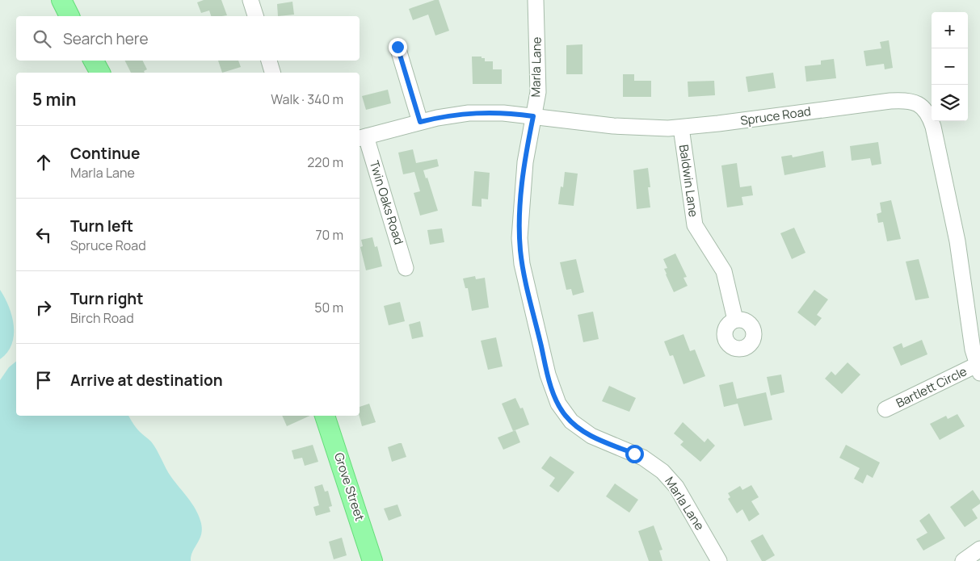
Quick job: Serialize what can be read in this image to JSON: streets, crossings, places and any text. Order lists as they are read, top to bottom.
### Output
{
  "streets": {
    "main road": ["Grove Street"],
    "street": [
      "Marla Lane",
      "Spruce Road",
      "Baldwin Lane",
      "Twin Oaks Road",
      "Bartlett Circle"
    ]
  },
  "crossings": [
    ["Marla Lane", "Spruce Road"],
    ["Spruce Road", "Baldwin Lane"],
    ["Spruce Road", "Twin Oaks Road"],
    ["Spruce Road", "Bartlett Circle"]
  ],
  "page": {
    "map_buttons": ["+", "−"],
    "search": "Search here",
    "heading": ["5 min", "Walk · 340 m"],
    "list": [
      ["Continue", "Marla Lane", "220 m"],
      ["Turn left", "Spruce Road", "70 m"],
      ["Turn right", "Birch Road", "50 m"],
      "Arrive at destination"
    ]
  }
}
